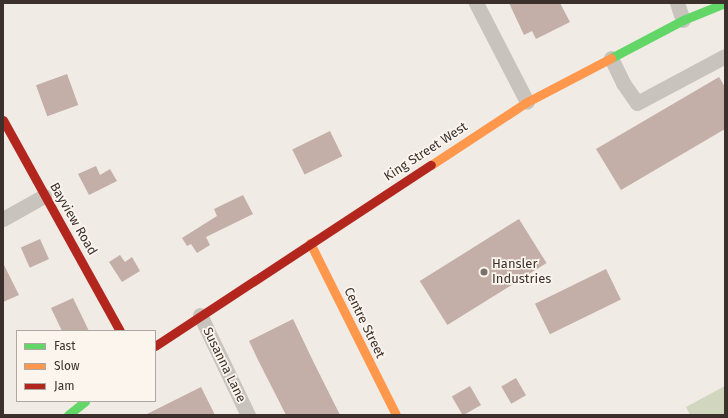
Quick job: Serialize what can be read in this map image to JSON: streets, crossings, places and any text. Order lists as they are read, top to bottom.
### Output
{
  "streets": {
    "main road": ["King Street West", "Bayview Road", "Centre Street"],
    "street": ["Susanna Lane"]
  },
  "crossings": [
    ["King Street West", "Centre Street"],
    ["King Street West", "Susanna Lane"]
  ],
  "places": ["Hansler Industries"],
  "legend": ["Fast", "Slow", "Jam"]
}
